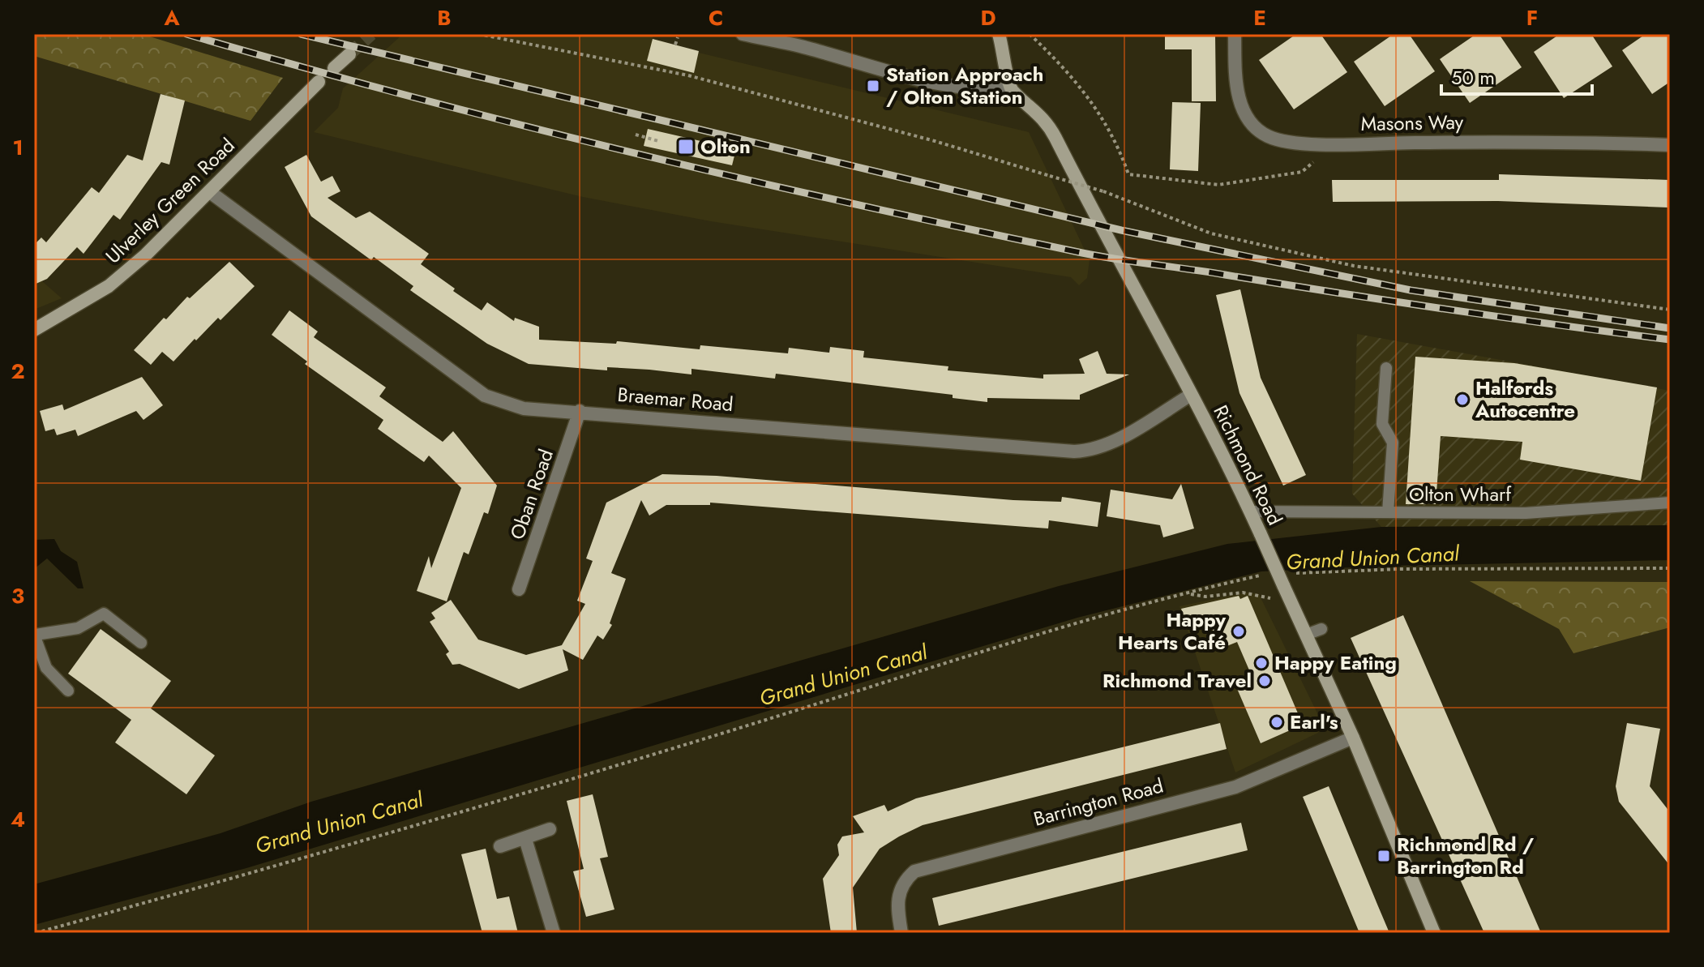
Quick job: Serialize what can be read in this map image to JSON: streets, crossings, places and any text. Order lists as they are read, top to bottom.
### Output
{
  "streets": {
    "street": [
      "Masons Way",
      "Ulverley Green Road",
      "Braemar Road",
      "Richmond Road",
      "Oban Road",
      "Barrington Road"
    ],
    "lane": ["Olton Wharf"]
  },
  "crossings": [
    ["Ulverley Green Road", "Braemar Road"],
    ["Braemar Road", "Richmond Road"],
    ["Braemar Road", "Oban Road"],
    ["Richmond Road", "Olton Wharf"],
    ["Richmond Road", "Barrington Road"]
  ],
  "water": ["Grand Union Canal"],
  "places": {
    "transit": ["Station Approach / Olton Station", "Olton", "Richmond Rd / Barrington Rd"],
    "other": [
      "Halfords Autocentre",
      "Happy Hearts Café",
      "Happy Eating",
      "Richmond Travel",
      "Earl's"
    ]
  },
  "scale_bar": "50 m",
  "grid": {
    "columns": [
      "A",
      "B",
      "C",
      "D",
      "E",
      "F"
    ],
    "rows": [
      "1",
      "2",
      "3",
      "4"
    ]
  }
}
